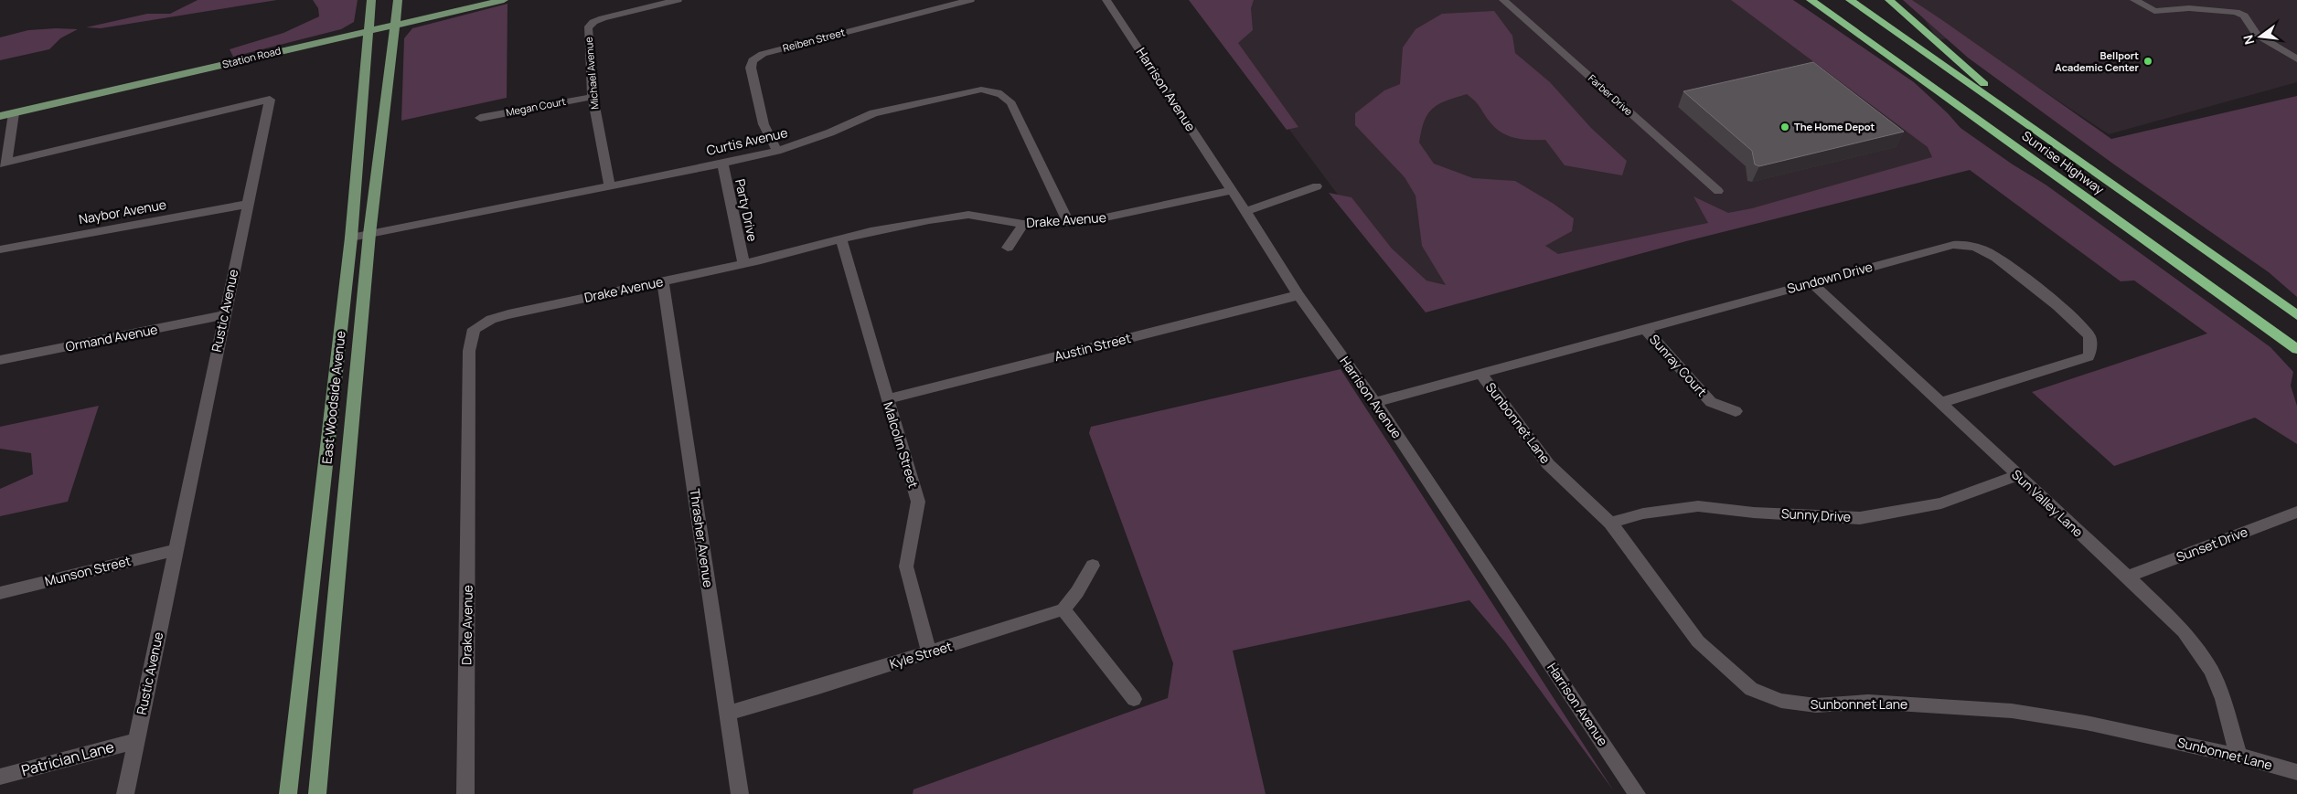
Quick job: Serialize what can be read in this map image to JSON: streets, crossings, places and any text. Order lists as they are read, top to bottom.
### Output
{
  "streets": {
    "highway": ["Sunrise Highway"],
    "main road": ["Station Road", "East Woodside Avenue"],
    "street": [
      "Reiben Street",
      "Michael Avenue",
      "Harrison Avenue",
      "Farber Drive",
      "Megan Court",
      "Curtis Avenue",
      "Party Drive",
      "Naybor Avenue",
      "Drake Avenue",
      "Sundown Drive",
      "Rustic Avenue",
      "Ormand Avenue",
      "Austin Street",
      "Sunray Court",
      "Sunbonnet Lane",
      "Malcolm Street",
      "Sun Valley Lane",
      "Sunny Drive",
      "Thrasher Avenue",
      "Sunset Drive",
      "Munson Street",
      "Kyle Street",
      "Patrician Lane"
    ]
  },
  "crossings": [
    ["Reiben Street", "Curtis Avenue"],
    ["Station Road", "East Woodside Avenue"],
    ["Michael Avenue", "Megan Court"],
    ["Michael Avenue", "Curtis Avenue"],
    ["Harrison Avenue", "Drake Avenue"],
    ["Harrison Avenue", "Sundown Drive"],
    ["Harrison Avenue", "Austin Street"],
    ["Curtis Avenue", "Party Drive"],
    ["Curtis Avenue", "Drake Avenue"],
    ["Curtis Avenue", "East Woodside Avenue"],
    ["Party Drive", "Drake Avenue"],
    ["Naybor Avenue", "Rustic Avenue"],
    ["Drake Avenue", "Malcolm Street"],
    ["Drake Avenue", "Thrasher Avenue"],
    ["Sundown Drive", "Sunray Court"],
    ["Sundown Drive", "Sunbonnet Lane"],
    ["Sundown Drive", "Sun Valley Lane"],
    ["Rustic Avenue", "Ormand Avenue"],
    ["Rustic Avenue", "Munson Street"],
    ["Rustic Avenue", "Patrician Lane"],
    ["Austin Street", "Malcolm Street"],
    ["Sunbonnet Lane", "Sun Valley Lane"],
    ["Sunbonnet Lane", "Sunny Drive"],
    ["Malcolm Street", "Kyle Street"],
    ["Sun Valley Lane", "Sunny Drive"],
    ["Sun Valley Lane", "Sunset Drive"],
    ["Thrasher Avenue", "Kyle Street"]
  ],
  "places": ["Bellport Academic Center", "The Home Depot"],
  "north": "left"
}
